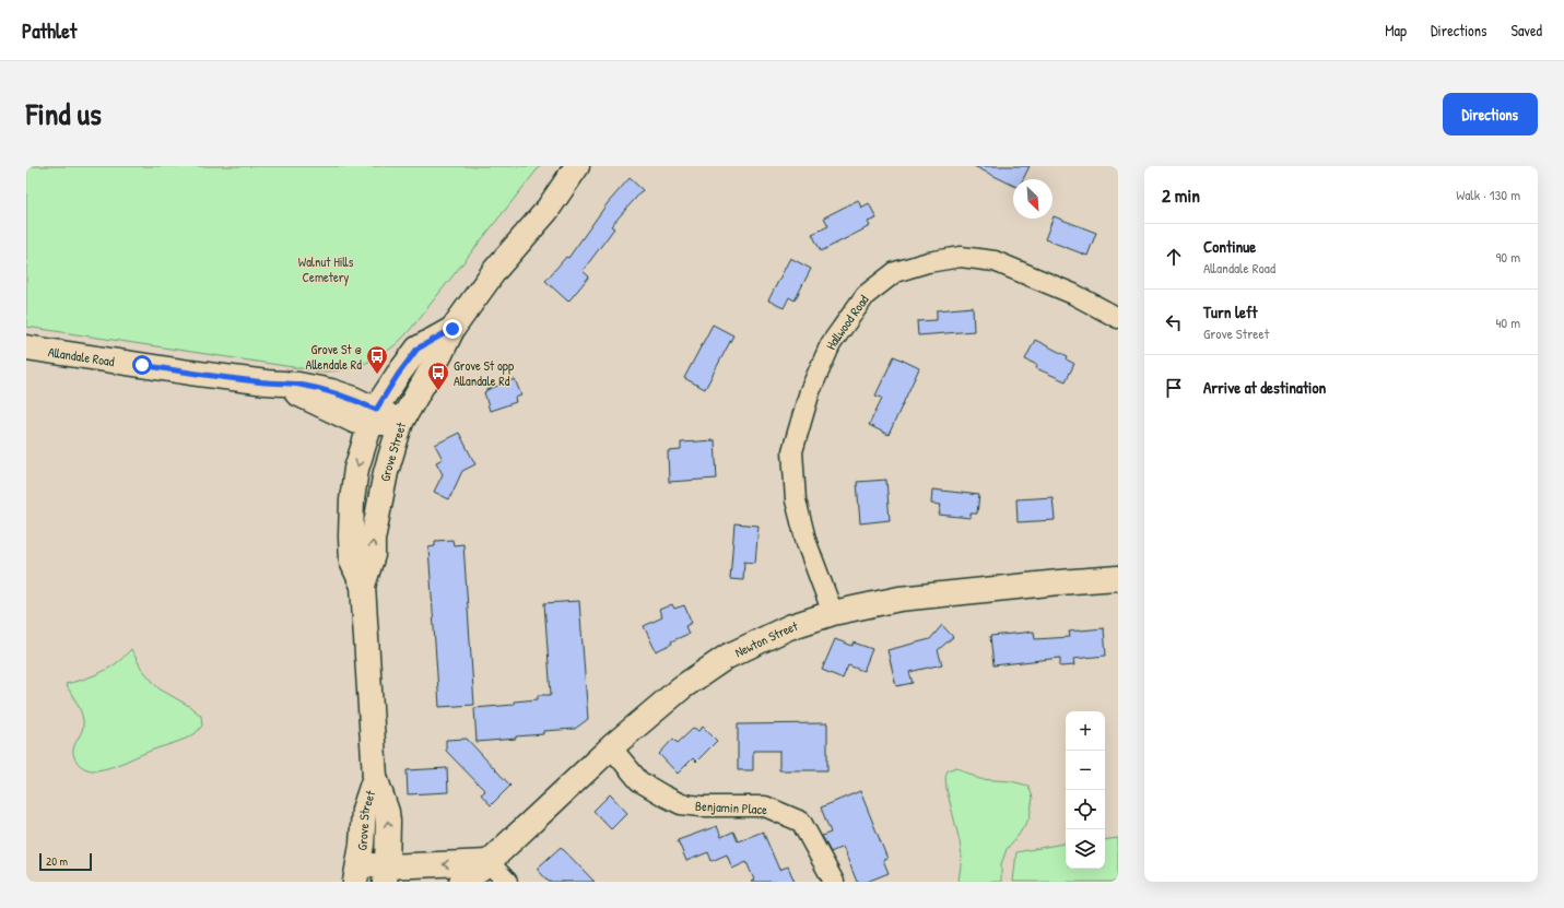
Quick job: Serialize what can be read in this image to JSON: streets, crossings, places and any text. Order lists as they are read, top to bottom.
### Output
{
  "streets": {
    "main road": ["Allandale Road", "Grove Street", "Newton Street"],
    "street": ["Hallwood Road", "Benjamin Place"]
  },
  "crossings": [
    ["Hallwood Road", "Newton Street"],
    ["Allandale Road", "Grove Street"],
    ["Newton Street", "Benjamin Place"]
  ],
  "parks": ["Walnut Hills Cemetery"],
  "places": {
    "bus stop": ["Grove St @ Allendale Rd", "Grove St opp Allandale Rd"]
  },
  "scale_bar": "20 m",
  "north": "bottom right",
  "page": {
    "header": "Pathlet",
    "nav": ["Map", "Directions", "Saved"],
    "title": "Find us",
    "buttons": "Directions",
    "heading": ["2 min", "Walk · 130 m"],
    "list": [
      ["Continue", "Allandale Road", "90 m"],
      ["Turn left", "Grove Street", "40 m"],
      "Arrive at destination"
    ],
    "map_buttons": ["+", "−"],
    "scale": "20 m"
  }
}
